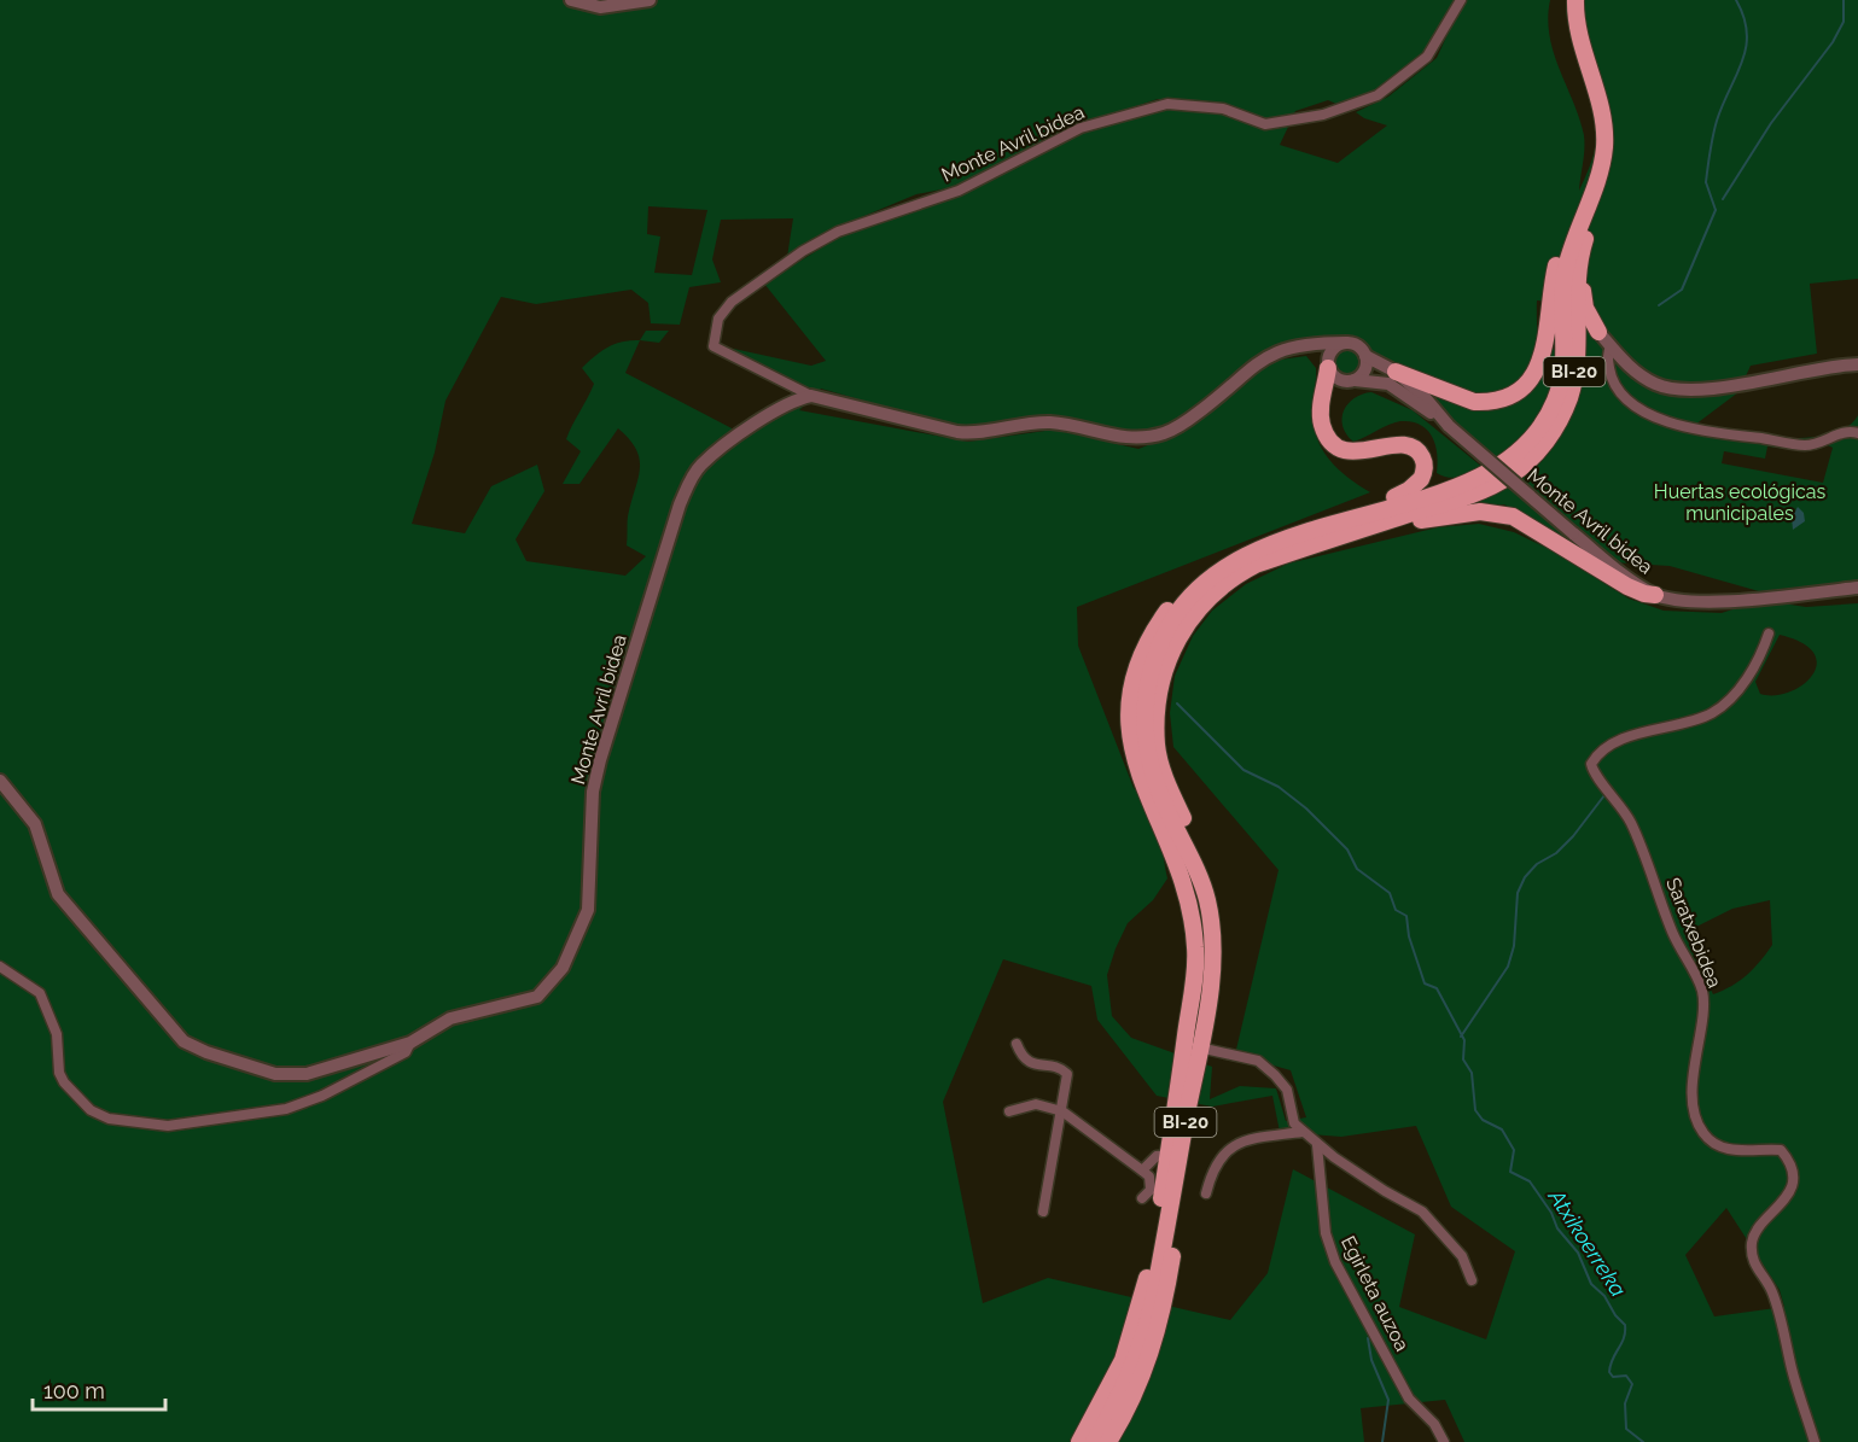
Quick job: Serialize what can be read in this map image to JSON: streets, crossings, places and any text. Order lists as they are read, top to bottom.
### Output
{
  "streets": {
    "main road": ["BI-20"],
    "street": ["Monte Avril bidea", "Saratxebidea", "Egirleta auzoa"]
  },
  "water": ["Atxikoerreka"],
  "parks": ["Huertas ecológicas municipales"],
  "scale_bar": "100 m"
}
